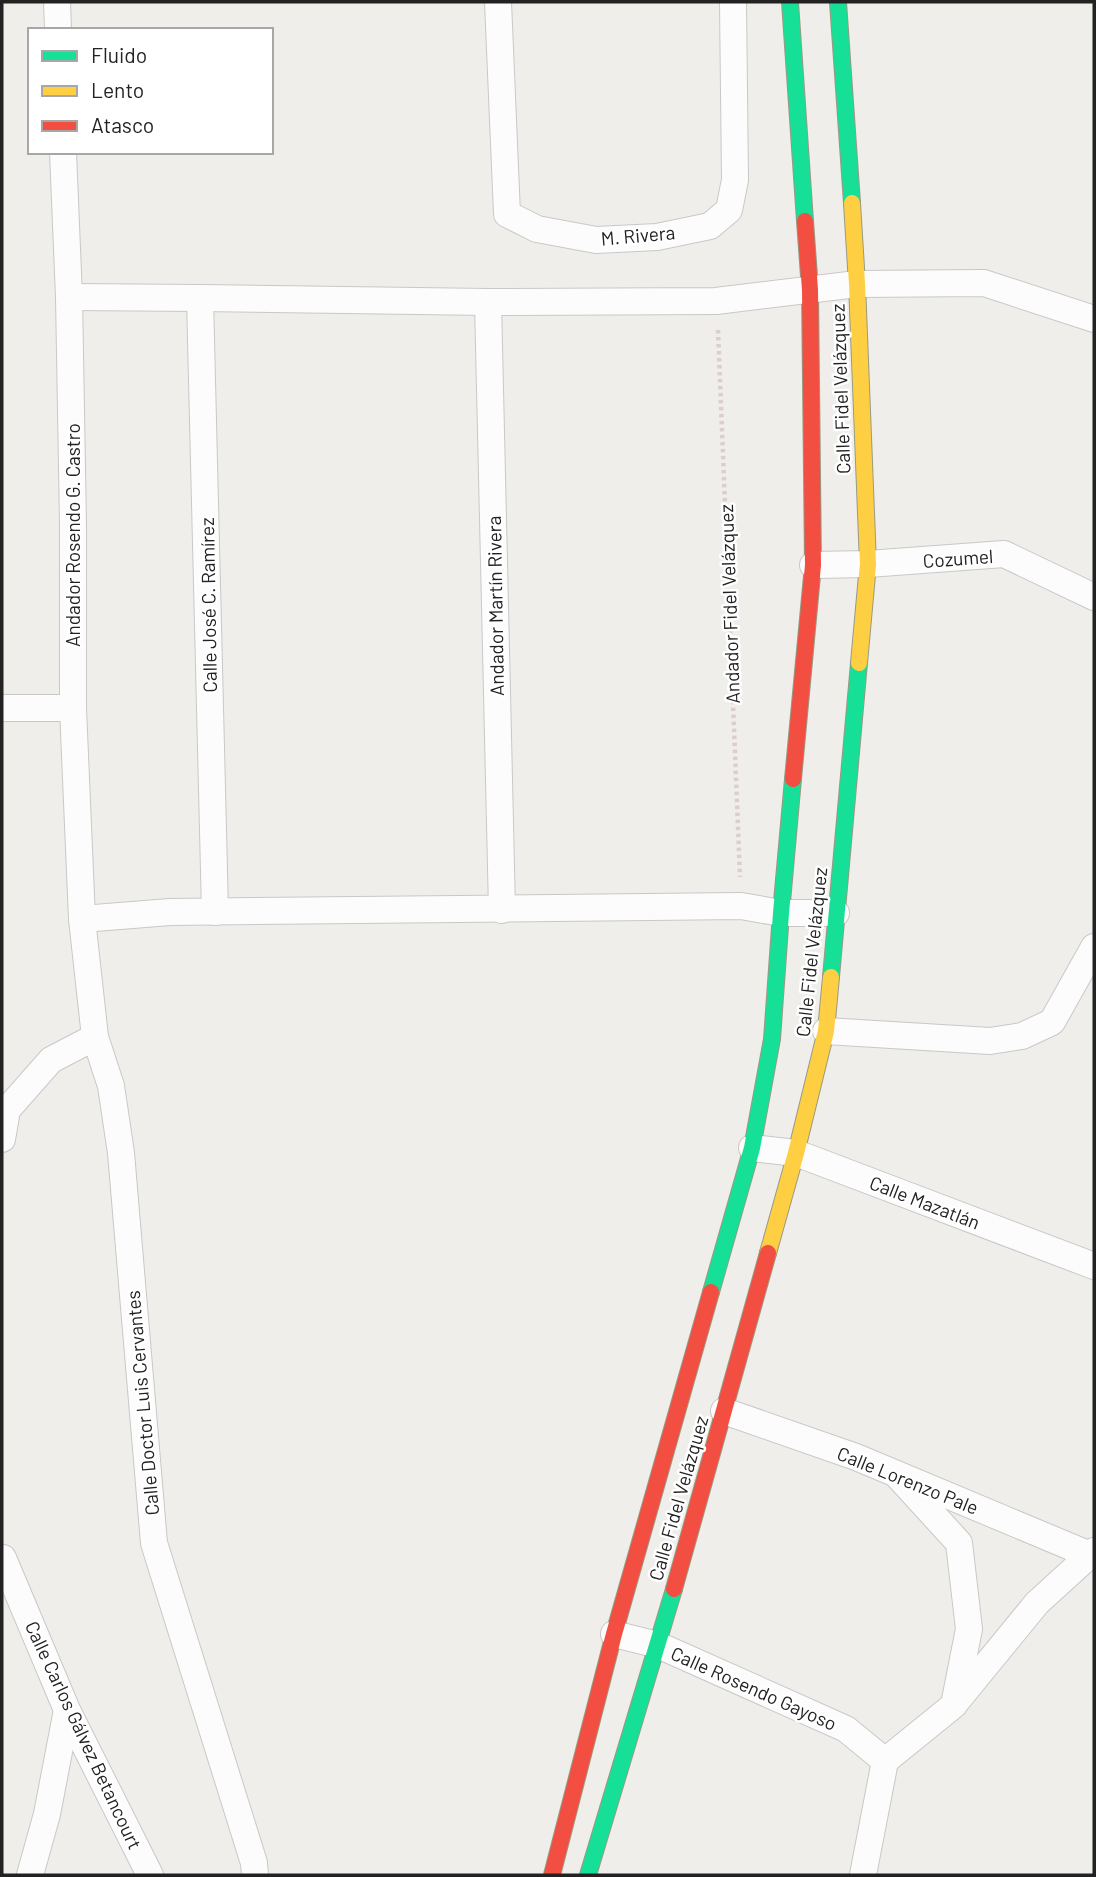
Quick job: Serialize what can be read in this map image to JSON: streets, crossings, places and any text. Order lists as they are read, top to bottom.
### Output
{
  "streets": {
    "street": [
      "M. Rivera",
      "Calle Fidel Velázquez",
      "Andador Rosendo G. Castro",
      "Cozumel",
      "Calle José C. Ramírez",
      "Andador Martín Rivera",
      "Calle Mazatlán",
      "Calle Doctor Luis Cervantes",
      "Calle Lorenzo Pale",
      "Calle Rosendo Gayoso",
      "Calle Carlos Gálvez Betancourt"
    ],
    "path": ["Andador Fidel Velázquez"]
  },
  "crossings": [
    ["Calle Fidel Velázquez", "Cozumel"],
    ["Calle Fidel Velázquez", "Calle Mazatlán"],
    ["Calle Fidel Velázquez", "Calle Lorenzo Pale"],
    ["Calle Fidel Velázquez", "Calle Rosendo Gayoso"],
    ["Andador Rosendo G. Castro", "Calle Doctor Luis Cervantes"]
  ],
  "legend": ["Fluido", "Lento", "Atasco"]
}
